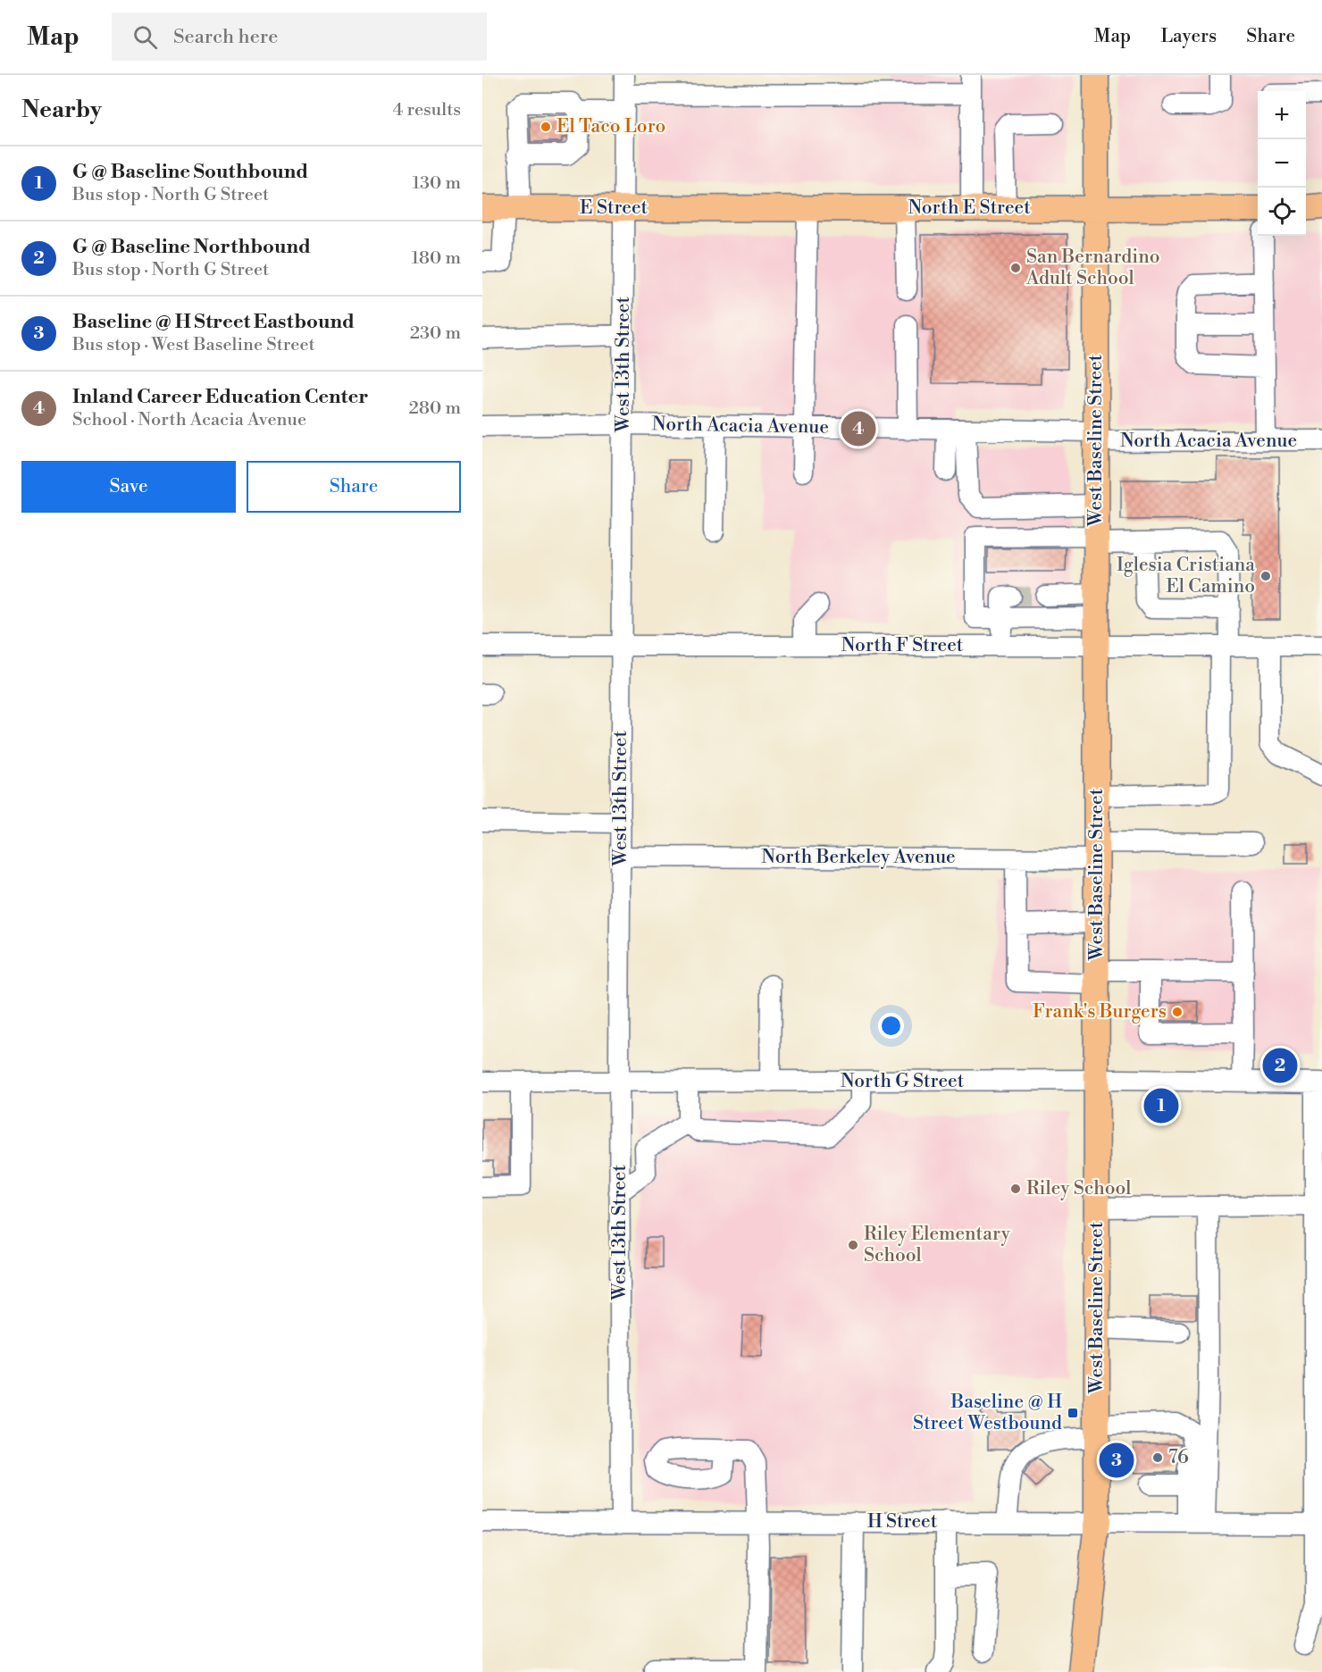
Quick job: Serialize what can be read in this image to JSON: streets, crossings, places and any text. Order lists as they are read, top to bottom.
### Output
{
  "streets": {
    "main road": ["E Street", "North E Street", "West Baseline Street"],
    "street": [
      "West 13th Street",
      "North Acacia Avenue",
      "North F Street",
      "North Berkeley Avenue",
      "North G Street",
      "H Street"
    ]
  },
  "crossings": [
    ["E Street", "North E Street"],
    ["E Street", "West 13th Street"],
    ["North E Street", "West Baseline Street"],
    ["West 13th Street", "North Acacia Avenue"],
    ["West 13th Street", "North F Street"],
    ["West 13th Street", "North Berkeley Avenue"],
    ["West 13th Street", "North G Street"],
    ["West 13th Street", "H Street"],
    ["North Acacia Avenue", "West Baseline Street"],
    ["West Baseline Street", "North F Street"],
    ["West Baseline Street", "North Berkeley Avenue"],
    ["West Baseline Street", "North G Street"],
    ["West Baseline Street", "H Street"]
  ],
  "places": {
    "other": [
      "El Taco Loro",
      "San Bernardino Adult School",
      "Iglesia Cristiana El Camino",
      "Frank's Burgers",
      "Riley School",
      "Riley Elementary School",
      "76"
    ],
    "transit": ["Baseline @ H Street Westbound"]
  },
  "page": {
    "header": "Map",
    "search": "Search here",
    "nav": ["Map", "Layers", "Share"],
    "heading": ["Nearby", "4 results"],
    "map_buttons": ["+", "−"],
    "list": [
      {
        "mark": "1",
        "name": "G @ Baseline Southbound",
        "note": "Bus stop · North G Street",
        "value": "130 m"
      },
      {
        "mark": "2",
        "name": "G @ Baseline Northbound",
        "note": "Bus stop · North G Street",
        "value": "180 m"
      },
      {
        "mark": "3",
        "name": "Baseline @ H Street Eastbound",
        "note": "Bus stop · West Baseline Street",
        "value": "230 m"
      },
      {
        "mark": "4",
        "name": "Inland Career Education Center",
        "note": "School · North Acacia Avenue",
        "value": "280 m"
      }
    ],
    "pins": [
      "4",
      "2",
      "1",
      "3"
    ],
    "buttons": ["Save", "Share"]
  }
}
